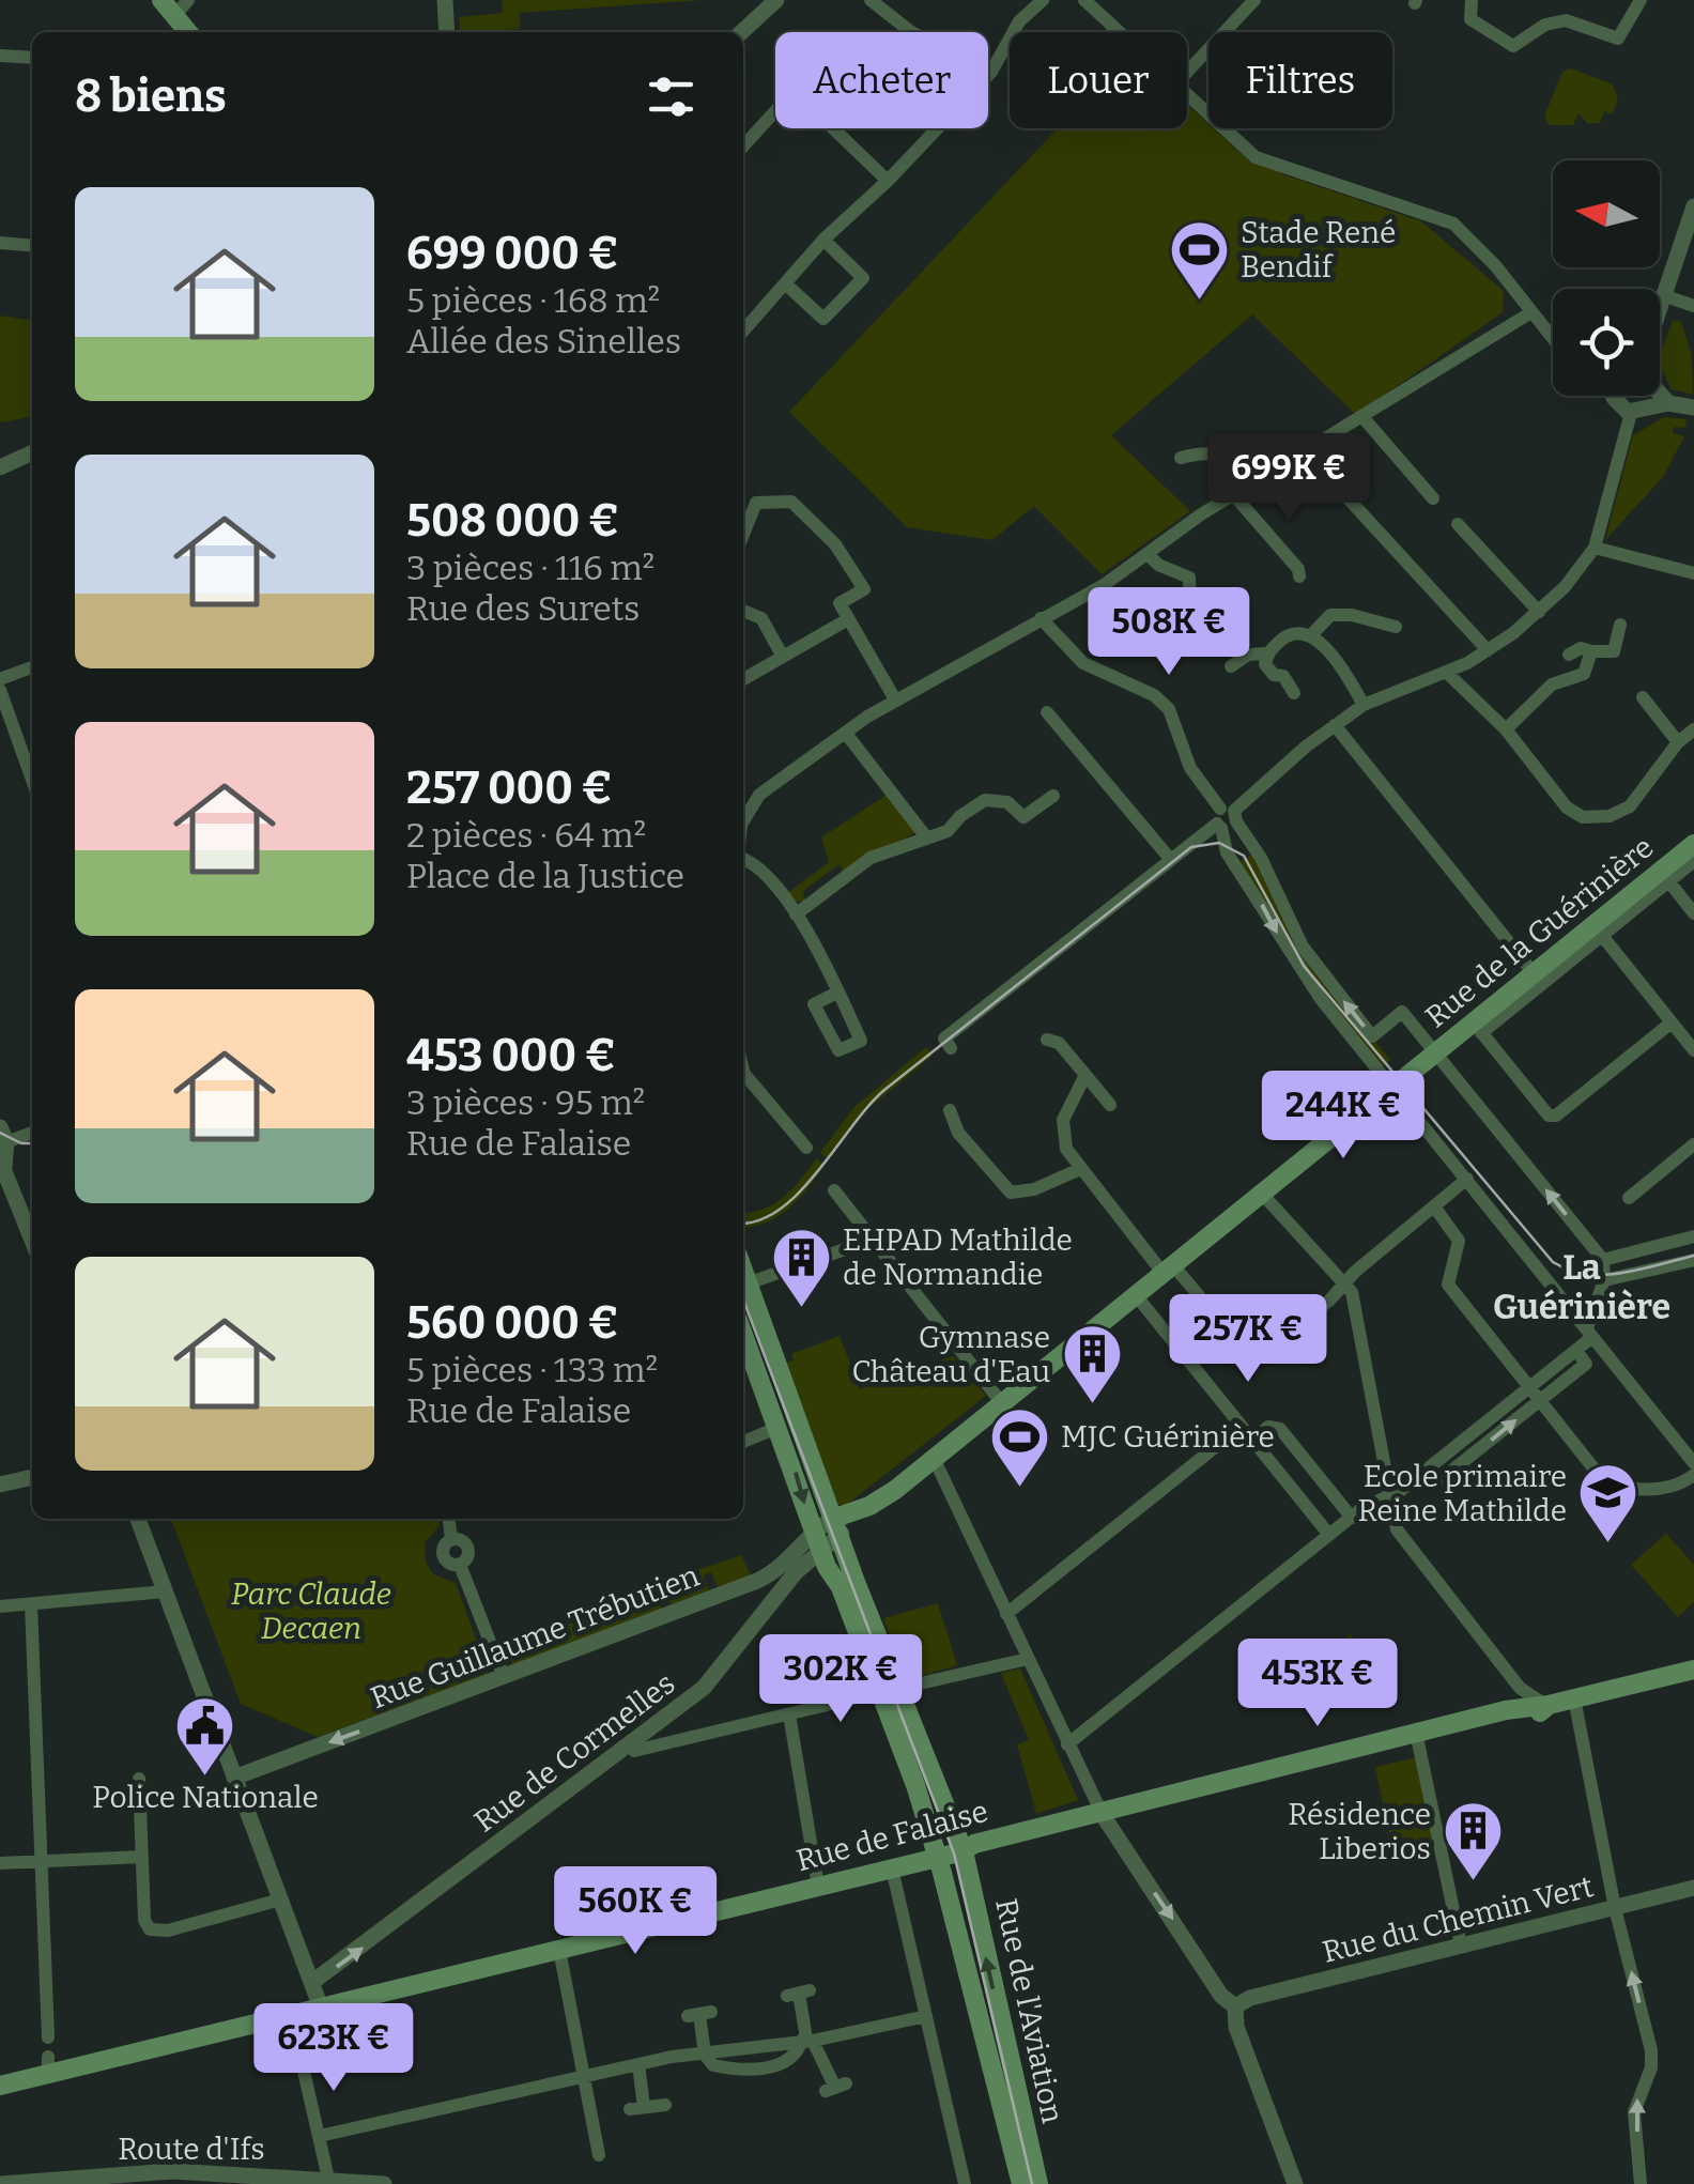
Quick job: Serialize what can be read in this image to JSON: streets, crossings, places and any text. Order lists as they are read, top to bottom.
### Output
{
  "streets": {
    "main road": ["Rue de la Guérinière", "Rue de Falaise", "Rue de l'Aviation"],
    "street": [
      "Rue Guillaume Trébutien",
      "Rue de Cormelles",
      "Rue du Chemin Vert",
      "Route d'Ifs"
    ]
  },
  "crossings": [
    ["Rue de la Guérinière", "Rue Guillaume Trébutien"],
    ["Rue de la Guérinière", "Rue de Cormelles"],
    ["Rue Guillaume Trébutien", "Rue de Cormelles"],
    ["Rue de Falaise", "Rue de l'Aviation"]
  ],
  "one_way": ["Rue Guillaume Trébutien", "Rue de Cormelles"],
  "districts": ["La Guérinière"],
  "parks": ["Parc Claude Decaen"],
  "places": {
    "sports": ["Stade René Bendif", "MJC Guérinière"],
    "building": ["EHPAD Mathilde de Normandie", "Gymnase Château d'Eau", "Résidence Liberios"],
    "school or university": ["Ecole primaire Reine Mathilde"],
    "public building": ["Police Nationale"]
  },
  "north": "left",
  "page": {
    "chip": ["Acheter", "Louer", "Filtres"],
    "heading": "8 biens",
    "list": [
      {
        "name": "699 000 €",
        "note": "5 pièces · 168 m² · Allée des Sinelles"
      },
      {
        "name": "508 000 €",
        "note": "3 pièces · 116 m² · Rue des Surets"
      },
      {
        "name": "257 000 €",
        "note": "2 pièces · 64 m² · Place de la Justice"
      },
      {
        "name": "453 000 €",
        "note": "3 pièces · 95 m² · Rue de Falaise"
      },
      {
        "name": "560 000 €",
        "note": "5 pièces · 133 m² · Rue de Falaise"
      }
    ],
    "price": [
      "699K €",
      "508K €",
      "244K €",
      "257K €",
      "302K €",
      "453K €",
      "560K €",
      "623K €"
    ]
  }
}
